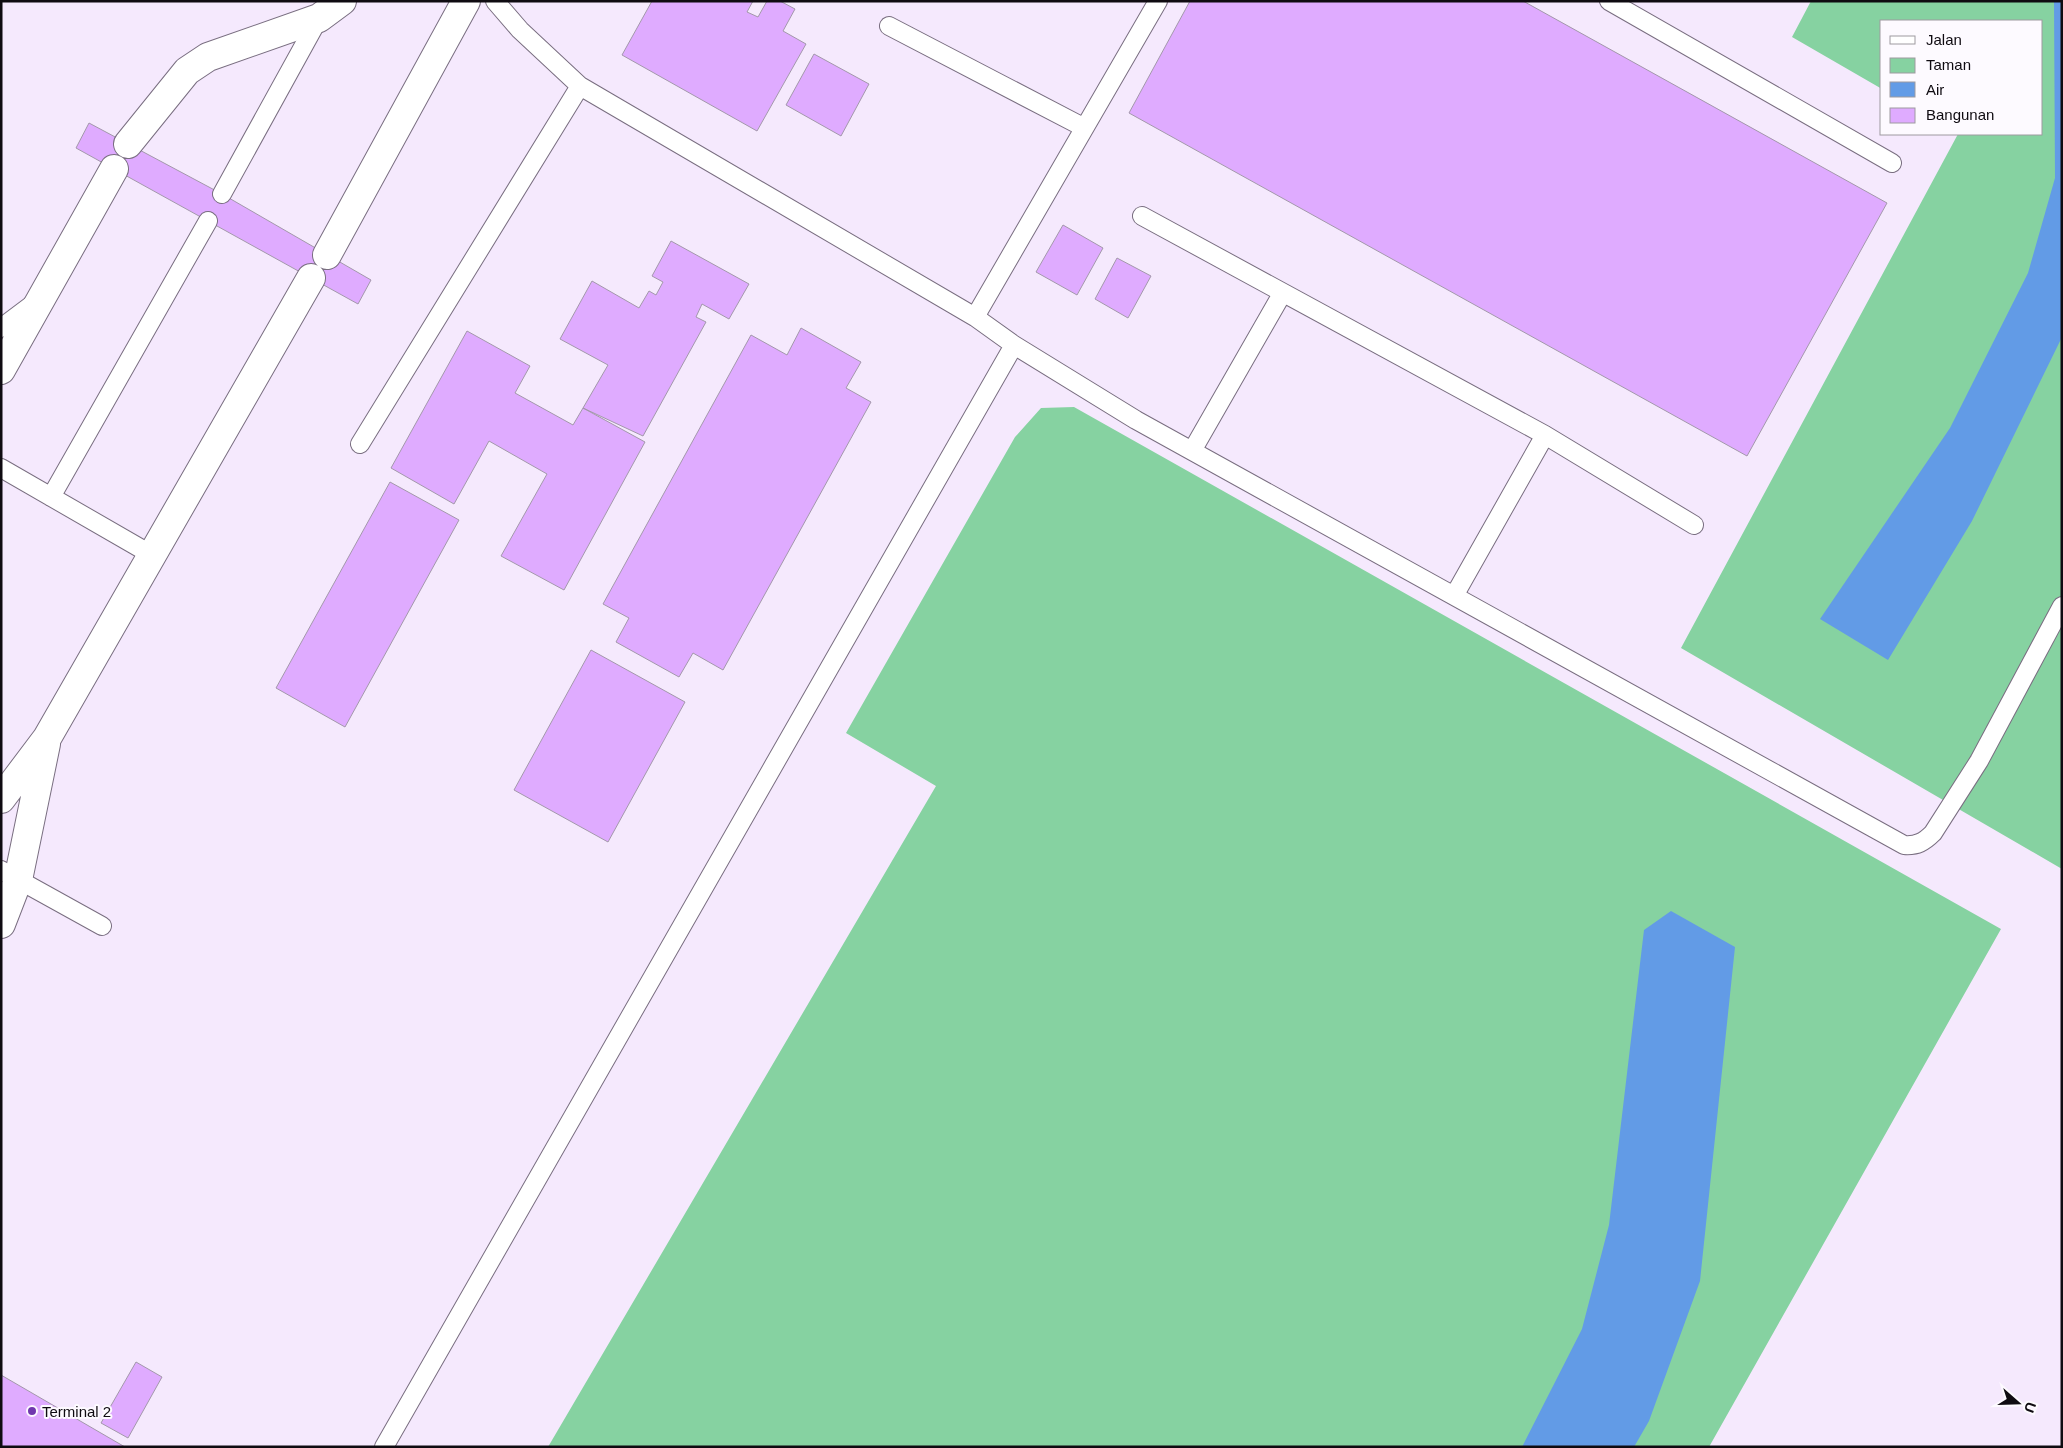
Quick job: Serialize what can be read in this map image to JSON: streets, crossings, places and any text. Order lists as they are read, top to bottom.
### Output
{
  "places": ["Terminal 2"],
  "legend": [
    "Jalan",
    "Taman",
    "Air",
    "Bangunan"
  ],
  "north": "right"
}
